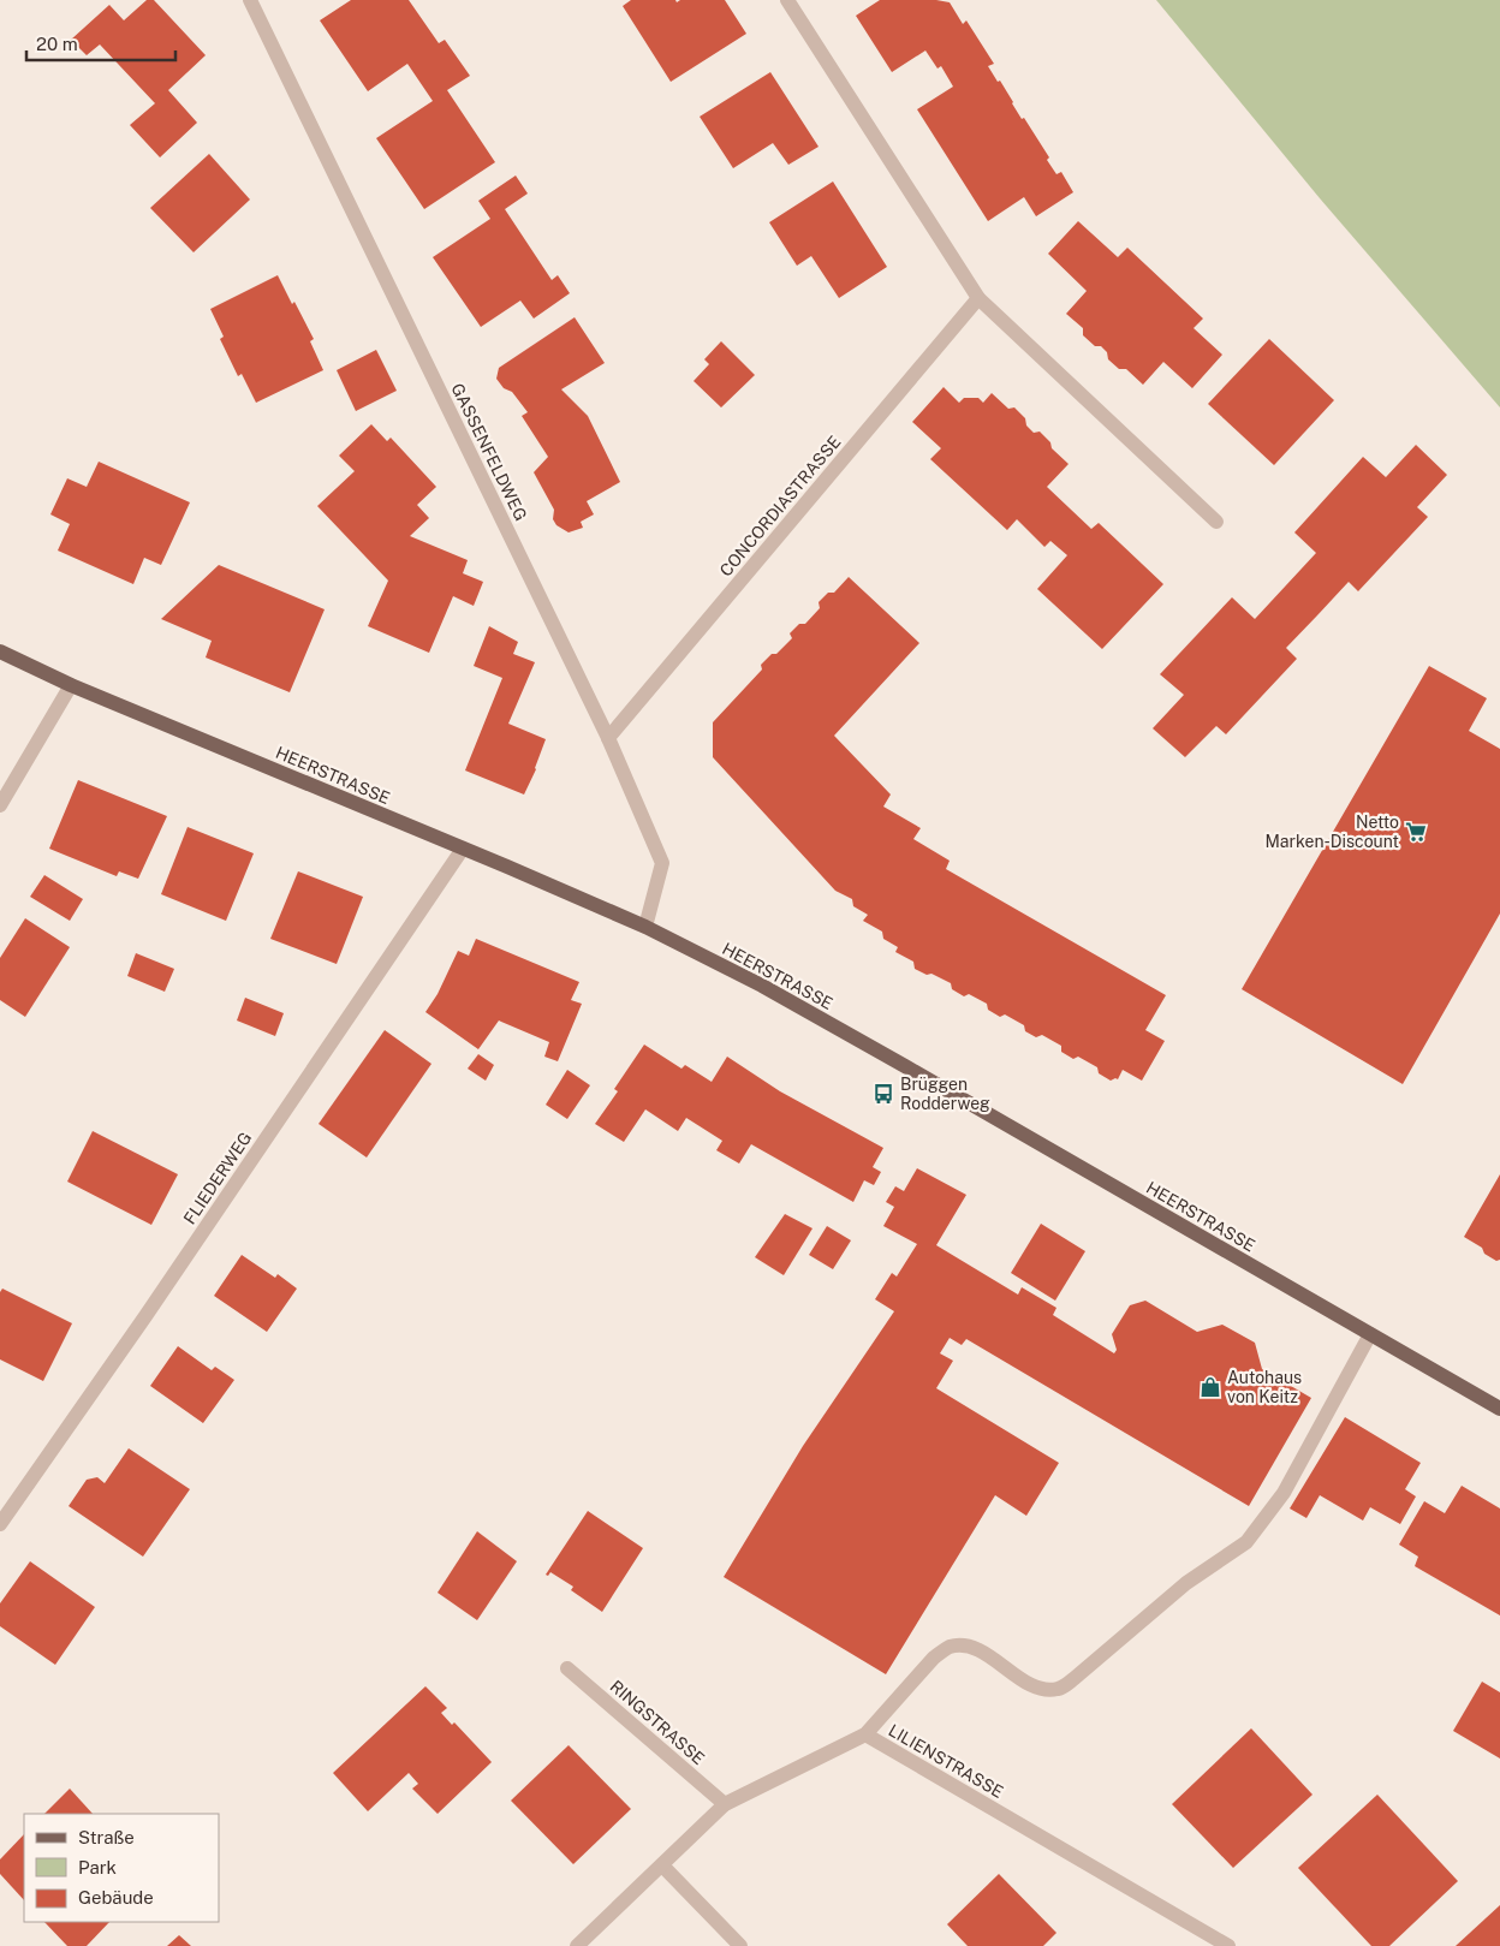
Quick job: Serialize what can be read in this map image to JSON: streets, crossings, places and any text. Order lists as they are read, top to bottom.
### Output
{
  "streets": {
    "main road": ["HEERSTRASSE"],
    "street": [
      "GASSENFELDWEG",
      "CONCORDIASTRASSE",
      "FLIEDERWEG",
      "RINGSTRASSE",
      "LILIENSTRASSE"
    ]
  },
  "crossings": [
    ["GASSENFELDWEG", "CONCORDIASTRASSE"],
    ["GASSENFELDWEG", "HEERSTRASSE"],
    ["HEERSTRASSE", "FLIEDERWEG"],
    ["RINGSTRASSE", "LILIENSTRASSE"]
  ],
  "places": {
    "supermarket": ["Netto Marken-Discount"],
    "bus stop": ["Brüggen Rodderweg"],
    "shop": ["Autohaus von Keitz"]
  },
  "legend": ["Straße", "Park", "Gebäude"],
  "scale_bar": "20 m"
}
